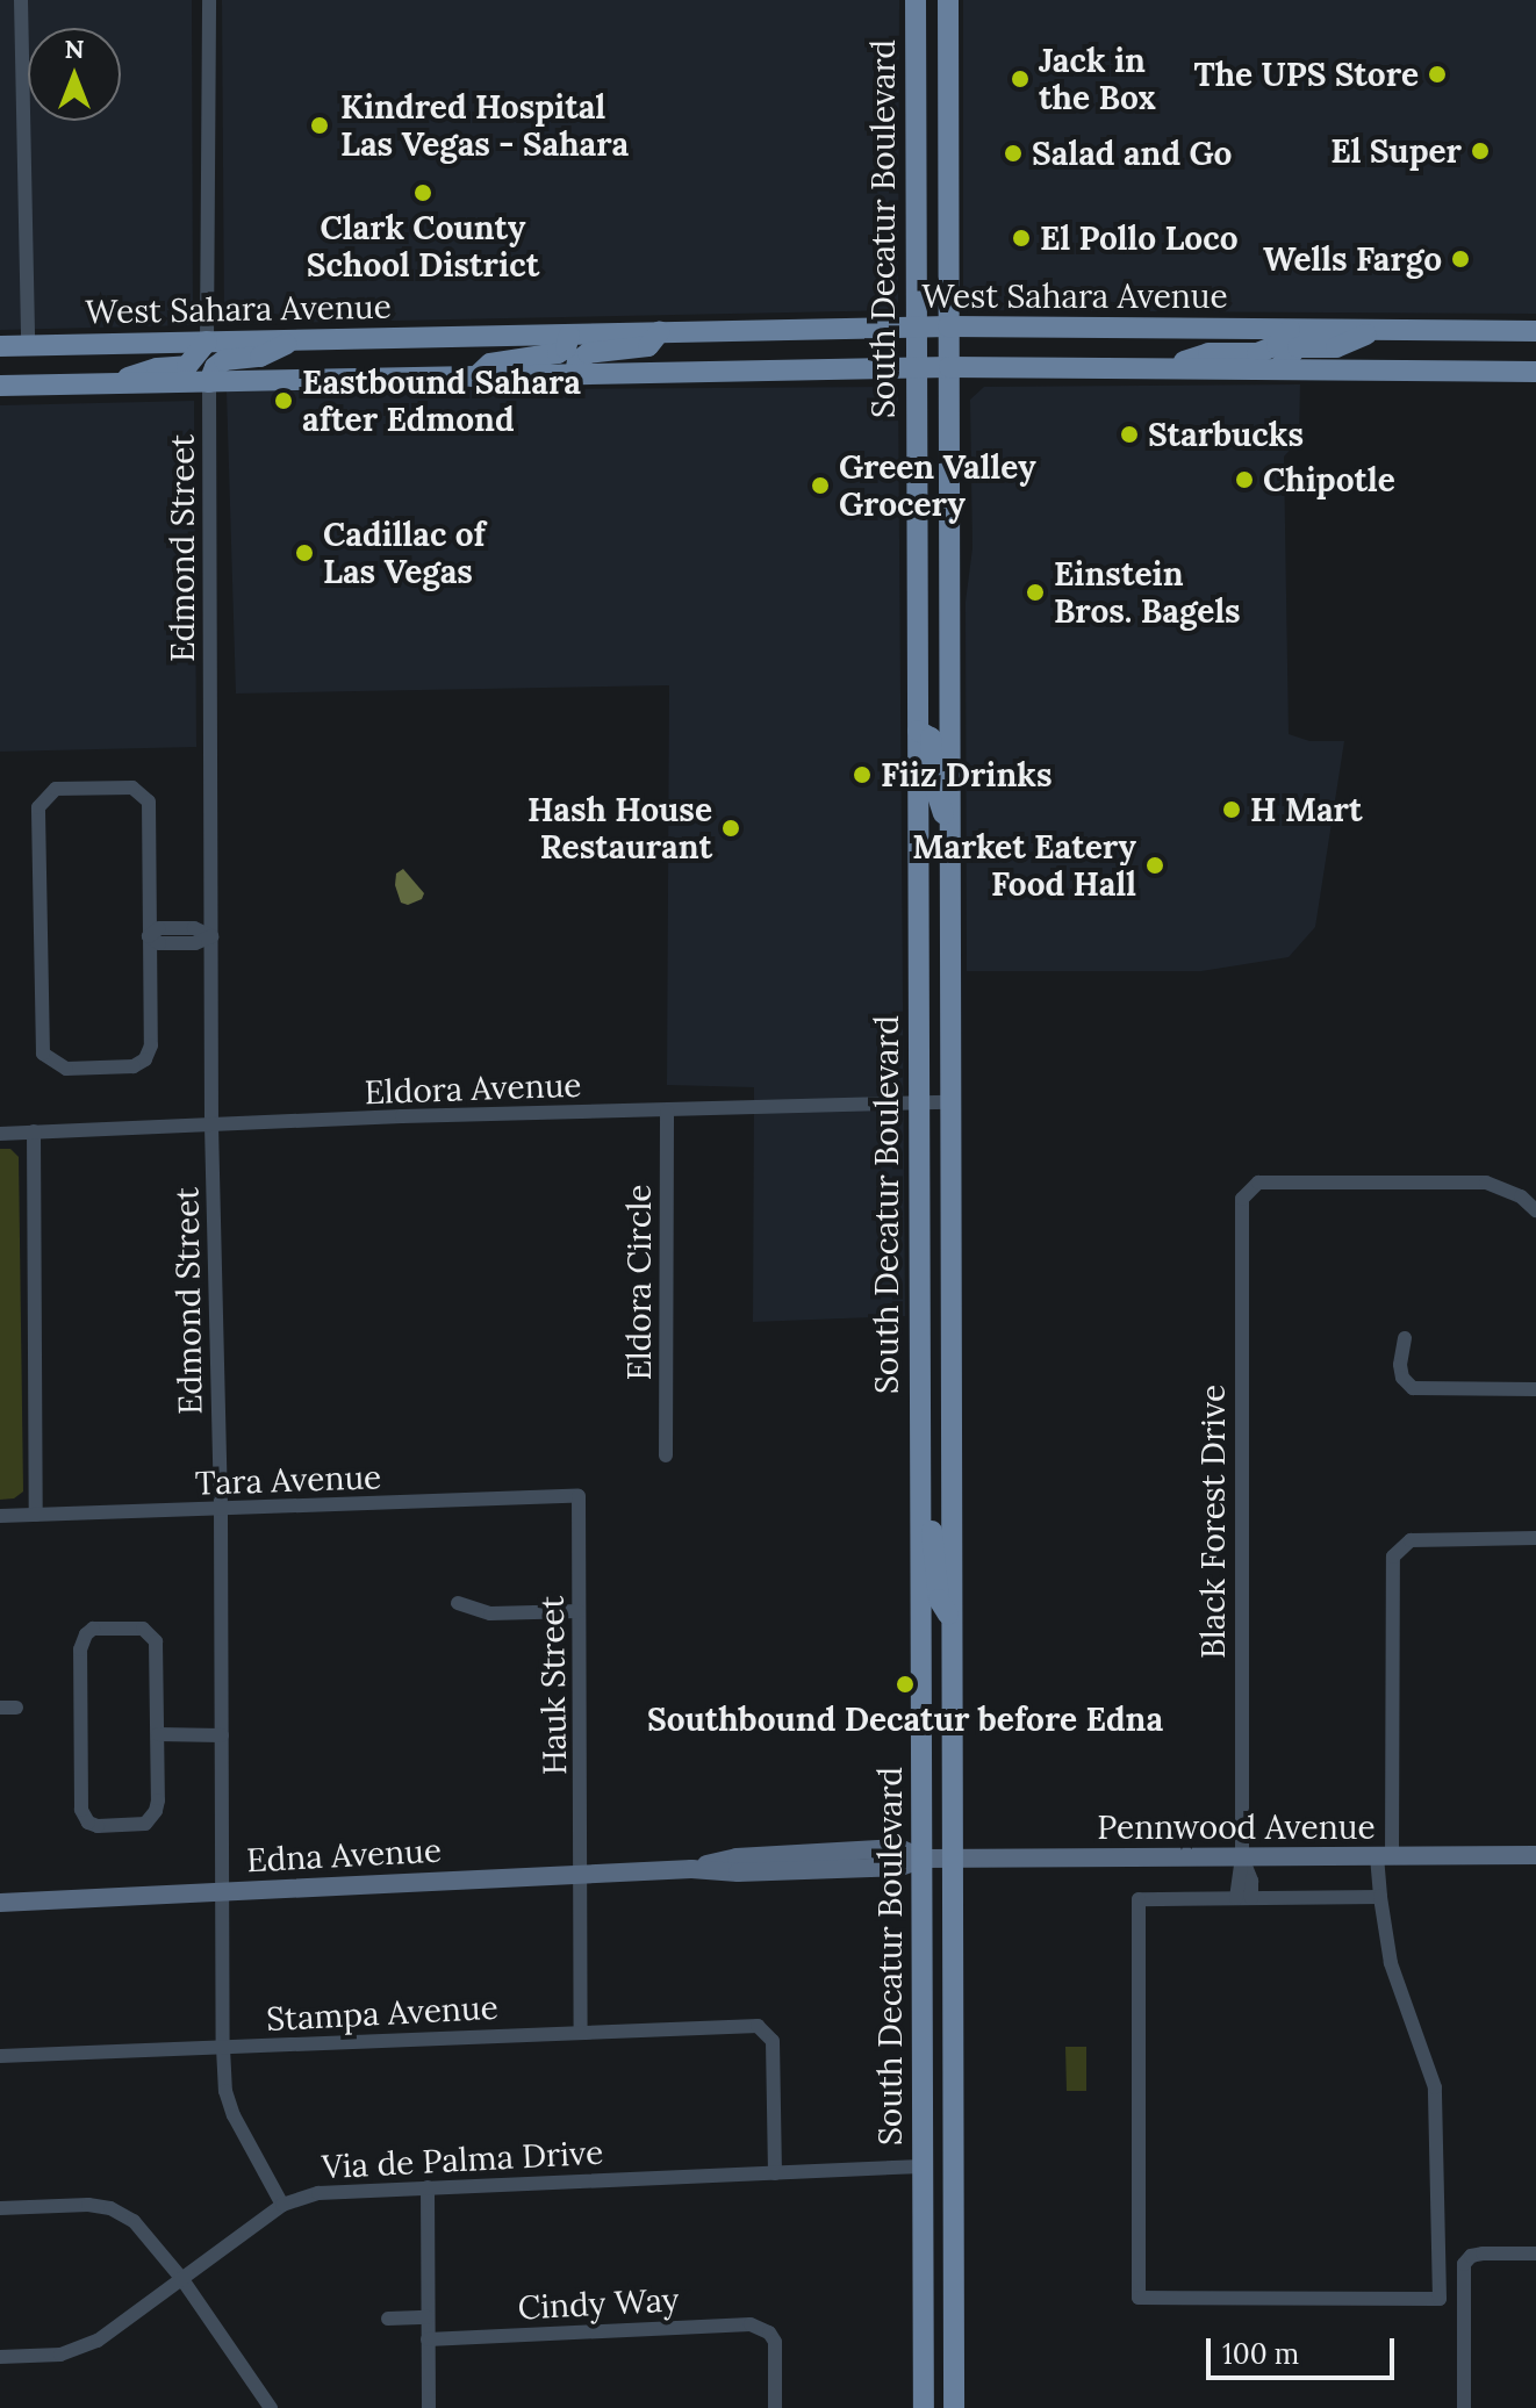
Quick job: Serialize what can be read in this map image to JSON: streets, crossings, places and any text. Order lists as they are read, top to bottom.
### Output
{
  "streets": {
    "main road": ["South Decatur Boulevard", "West Sahara Avenue"],
    "street": [
      "Edmond Street",
      "Eldora Avenue",
      "Eldora Circle",
      "Tara Avenue",
      "Black Forest Drive",
      "Hauk Street",
      "Pennwood Avenue",
      "Edna Avenue",
      "Stampa Avenue",
      "Via de Palma Drive",
      "Cindy Way"
    ]
  },
  "crossings": [
    ["South Decatur Boulevard", "West Sahara Avenue"],
    ["South Decatur Boulevard", "Eldora Avenue"],
    ["South Decatur Boulevard", "Pennwood Avenue"],
    ["South Decatur Boulevard", "Edna Avenue"],
    ["South Decatur Boulevard", "Via de Palma Drive"],
    ["Edmond Street", "Eldora Avenue"],
    ["Edmond Street", "Tara Avenue"],
    ["Edmond Street", "Edna Avenue"],
    ["Edmond Street", "Stampa Avenue"],
    ["Edmond Street", "Via de Palma Drive"],
    ["Eldora Avenue", "Eldora Circle"],
    ["Tara Avenue", "Hauk Street"],
    ["Black Forest Drive", "Pennwood Avenue"],
    ["Hauk Street", "Edna Avenue"],
    ["Hauk Street", "Stampa Avenue"],
    ["Pennwood Avenue", "Edna Avenue"],
    ["Stampa Avenue", "Via de Palma Drive"]
  ],
  "places": [
    "The UPS Store",
    "Jack in the Box",
    "Kindred Hospital Las Vegas - Sahara",
    "El Super",
    "Salad and Go",
    "Clark County School District",
    "El Pollo Loco",
    "Wells Fargo",
    "Eastbound Sahara after Edmond",
    "Starbucks",
    "Chipotle",
    "Green Valley Grocery",
    "Cadillac of Las Vegas",
    "Einstein Bros. Bagels",
    "Fiiz Drinks",
    "H Mart",
    "Hash House Restaurant",
    "Market Eatery Food Hall",
    "Southbound Decatur before Edna"
  ],
  "scale_bar": "100 m",
  "north": "top"
}
